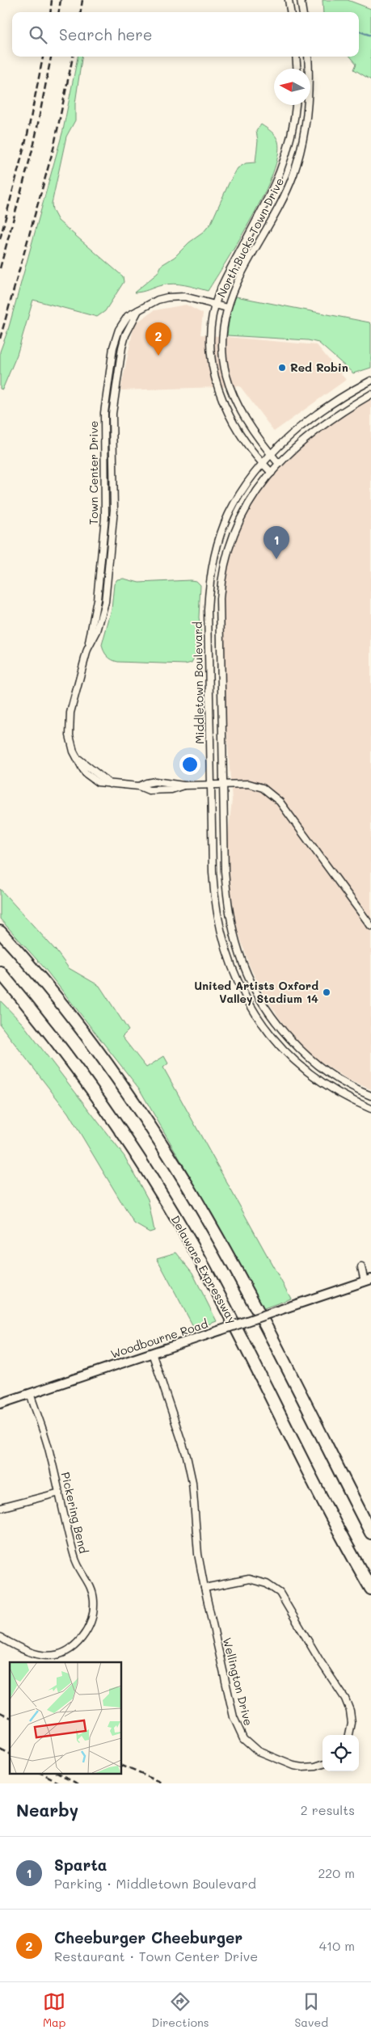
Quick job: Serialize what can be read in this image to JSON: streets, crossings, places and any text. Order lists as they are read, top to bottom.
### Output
{
  "streets": {
    "highway": ["Delaware Expressway"],
    "main road": ["Woodbourne Road"],
    "street": [
      "North Bucks Town Drive",
      "Town Center Drive",
      "Middletown Boulevard",
      "Pickering Bend",
      "Wellington Drive"
    ]
  },
  "crossings": [
    ["North Bucks Town Drive", "Town Center Drive"],
    ["North Bucks Town Drive", "Middletown Boulevard"],
    ["Town Center Drive", "Middletown Boulevard"],
    ["Woodbourne Road", "Pickering Bend"],
    ["Woodbourne Road", "Wellington Drive"]
  ],
  "places": ["Red Robin", "United Artists Oxford Valley Stadium 14"],
  "north": "left",
  "page": {
    "search": "Search here",
    "pins": ["2", "1"],
    "heading": ["Nearby", "2 results"],
    "list": [
      {
        "mark": "1",
        "name": "Sparta",
        "note": "Parking · Middletown Boulevard",
        "value": "220 m"
      },
      {
        "mark": "2",
        "name": "Cheeburger Cheeburger",
        "note": "Restaurant · Town Center Drive",
        "value": "410 m"
      }
    ],
    "nav": ["Map", "Directions", "Saved"]
  }
}
